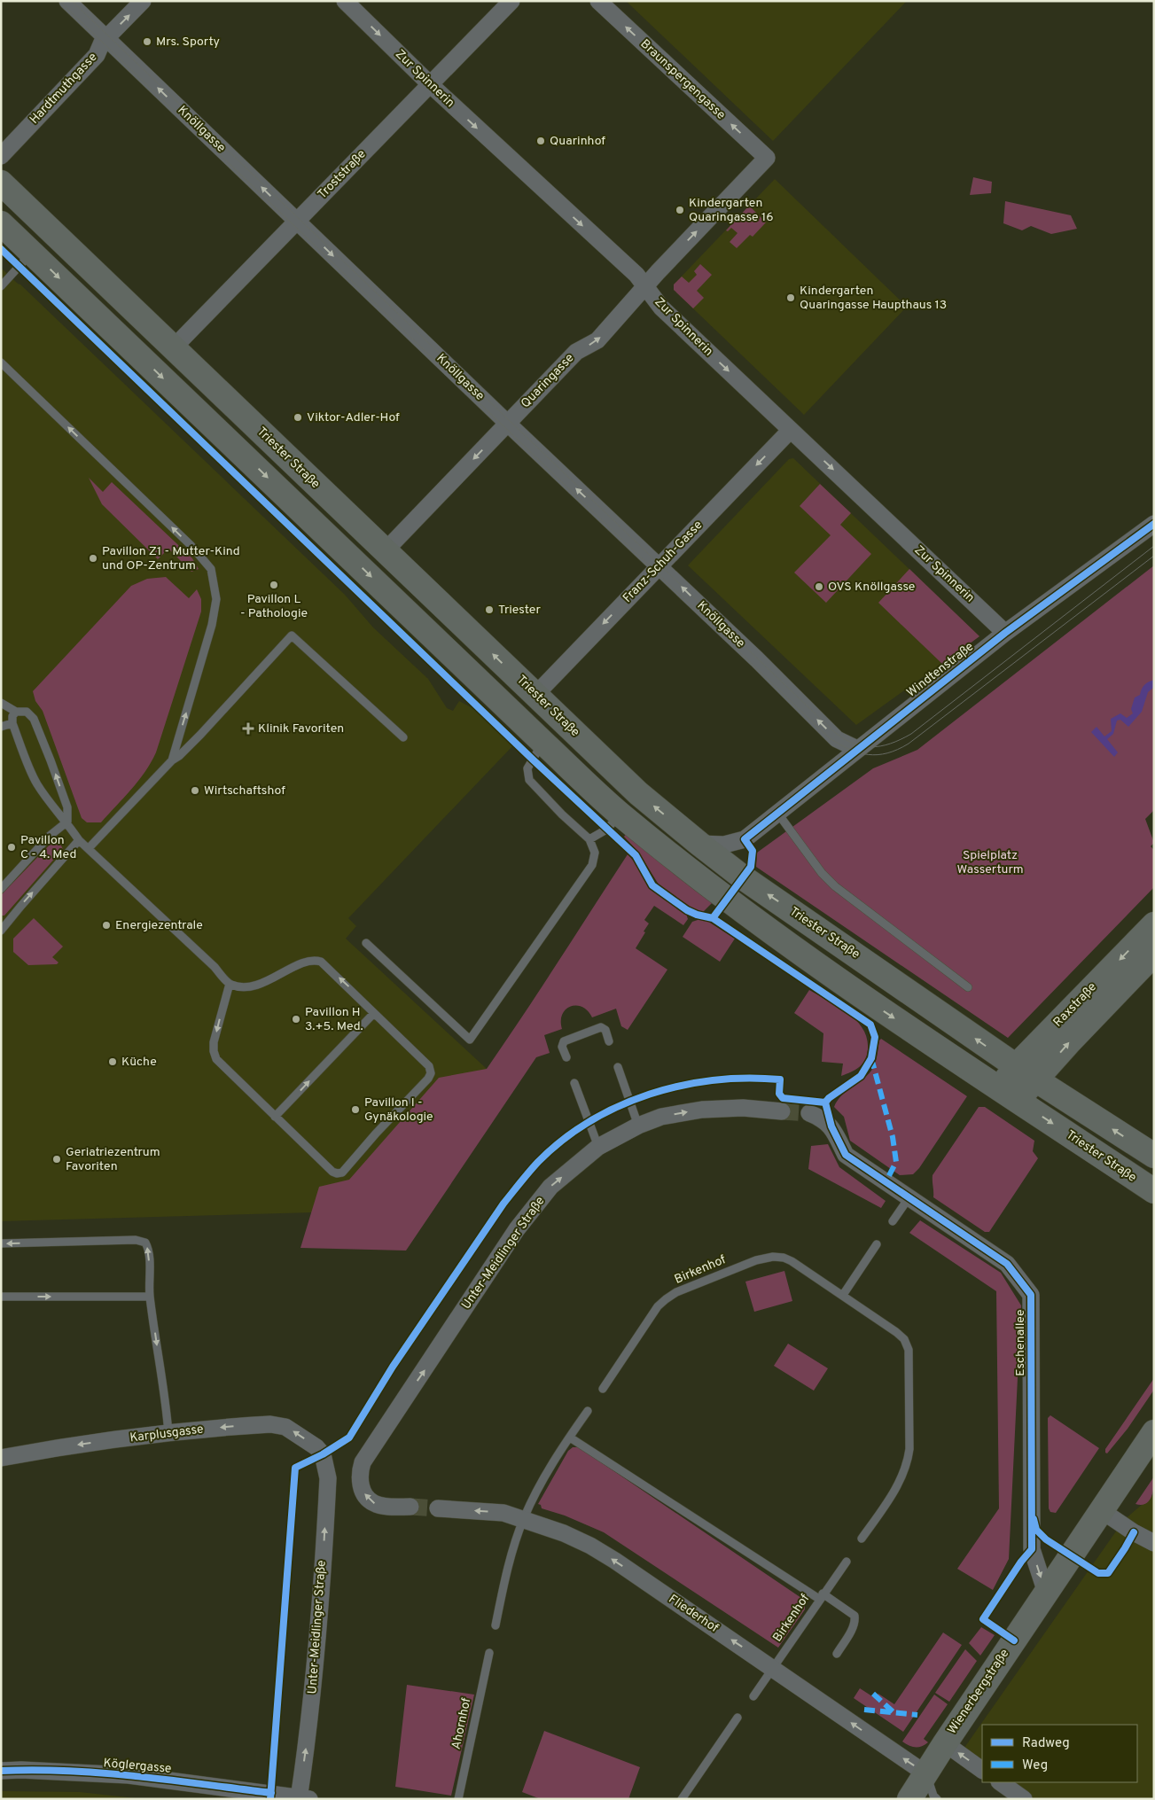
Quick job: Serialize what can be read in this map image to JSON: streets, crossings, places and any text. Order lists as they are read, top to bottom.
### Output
{
  "streets": {
    "main road": ["Triester Straße", "Raxstraße", "Wienerbergstraße"],
    "street": [
      "Zur Spinnerin",
      "Braunspergengasse",
      "Hardtmuthgasse",
      "Knöllgasse",
      "Troststraße",
      "Quaringasse",
      "Franz-Schuh-Gasse",
      "Windtenstraße",
      "Unter-Meidlinger Straße",
      "Eschenallee",
      "Karplusgasse",
      "Fliederhof",
      "Köglergasse"
    ],
    "lane": ["Birkenhof", "Ahornhof"]
  },
  "crossings": [
    ["Zur Spinnerin", "Troststraße"],
    ["Zur Spinnerin", "Quaringasse"],
    ["Zur Spinnerin", "Franz-Schuh-Gasse"],
    ["Zur Spinnerin", "Windtenstraße"],
    ["Braunspergengasse", "Quaringasse"],
    ["Hardtmuthgasse", "Knöllgasse"],
    ["Knöllgasse", "Troststraße"],
    ["Knöllgasse", "Quaringasse"],
    ["Knöllgasse", "Franz-Schuh-Gasse"],
    ["Knöllgasse", "Windtenstraße"],
    ["Troststraße", "Triester Straße"],
    ["Quaringasse", "Triester Straße"],
    ["Triester Straße", "Franz-Schuh-Gasse"],
    ["Triester Straße", "Windtenstraße"],
    ["Triester Straße", "Raxstraße"],
    ["Unter-Meidlinger Straße", "Karplusgasse"],
    ["Unter-Meidlinger Straße", "Köglergasse"],
    ["Birkenhof", "Fliederhof"],
    ["Eschenallee", "Wienerbergstraße"],
    ["Fliederhof", "Wienerbergstraße"]
  ],
  "one_way": [
    "Zur Spinnerin",
    "Braunspergengasse",
    "Franz-Schuh-Gasse",
    "Unter-Meidlinger Straße",
    "Eschenallee",
    "Karplusgasse",
    "Fliederhof"
  ],
  "parks": ["Spielplatz Wasserturm"],
  "places": {
    "other": [
      "Mrs. Sporty",
      "Quarinhof",
      "Kindergarten Quaringasse 16",
      "Kindergarten Quaringasse Haupthaus 13",
      "Viktor-Adler-Hof",
      "Pavillon Z1 - Mutter-Kind und OP-Zentrum",
      "Pavillon L - Pathologie",
      "OVS Knöllgasse",
      "Triester",
      "Wirtschaftshof",
      "Pavillon C - 4. Med",
      "Energiezentrale",
      "Pavillon H 3.+5. Med.",
      "Küche",
      "Pavillon I - Gynäkologie",
      "Geriatriezentrum Favoriten"
    ],
    "health": ["Klinik Favoriten"]
  },
  "legend": ["Radweg", "Weg"]
}
